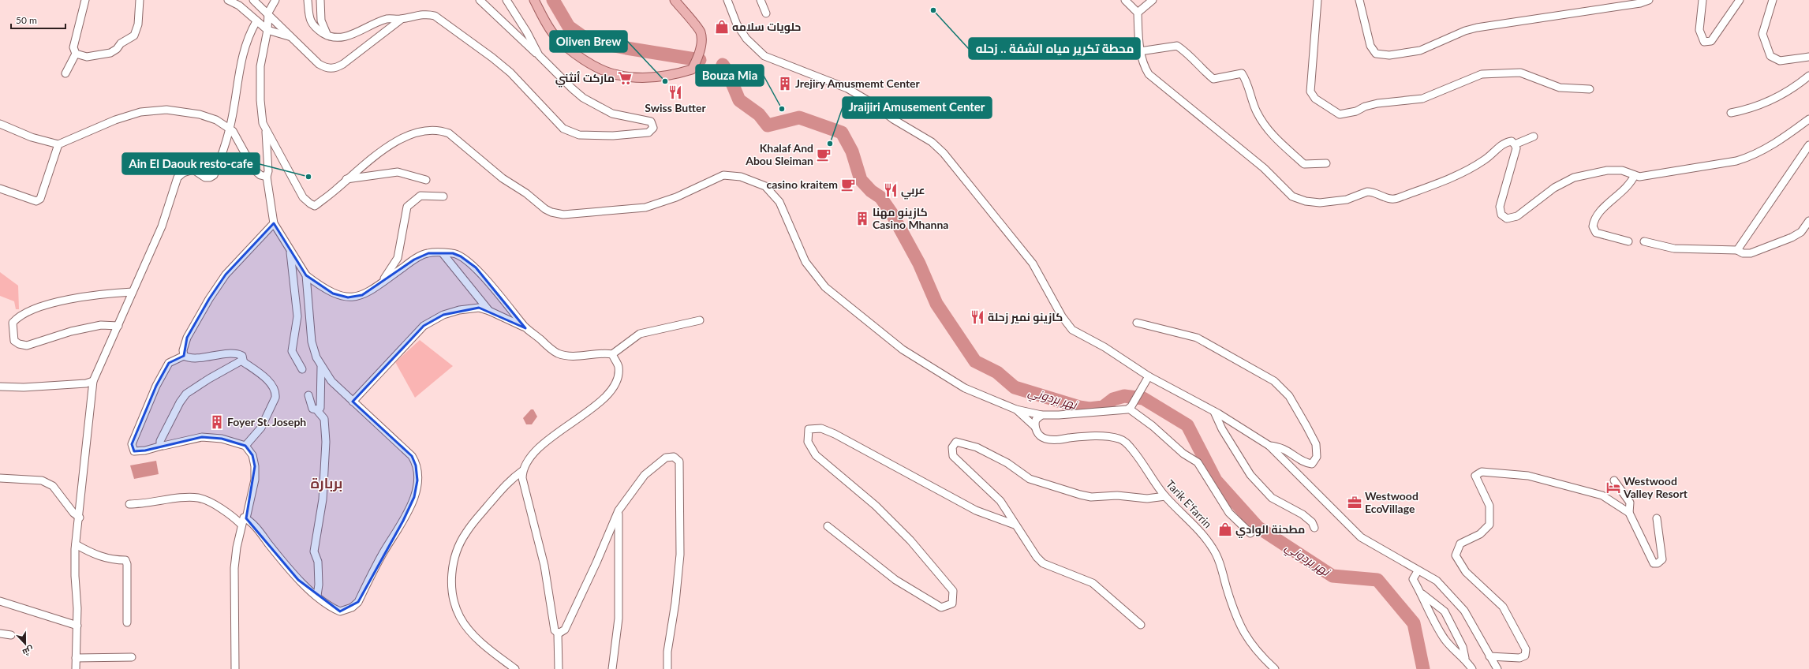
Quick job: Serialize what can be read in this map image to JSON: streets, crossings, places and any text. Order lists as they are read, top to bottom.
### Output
{
  "streets": {
    "street": ["Tarik E'farrin"]
  },
  "districts": ["بربارة"],
  "water": ["نهر بردوني"],
  "places": {
    "other": [
      "محطة تكرير مياه الشفة .. زحله",
      "Oliven Brew",
      "Bouza Mia",
      "Jraijiri Amusement Center",
      "Ain El Daouk resto-cafe"
    ],
    "shop": ["حلويات سلامه", "مطحنة الوادي"],
    "supermarket": ["ماركت أنثني"],
    "building": ["Jrejiry Amusmemt Center", "كازينو مهنا Casino Mhanna", "Foyer St. Joseph"],
    "restaurant": ["Swiss Butter", "عربي", "كازينو نمير زحلة"],
    "cafe": ["Khalaf And Abou Sleiman", "casino kraitem"],
    "hotel": ["Westwood Valley Resort"],
    "office": ["Westwood EcoVillage"]
  },
  "scale_bar": "50 m",
  "north": "bottom"
}
